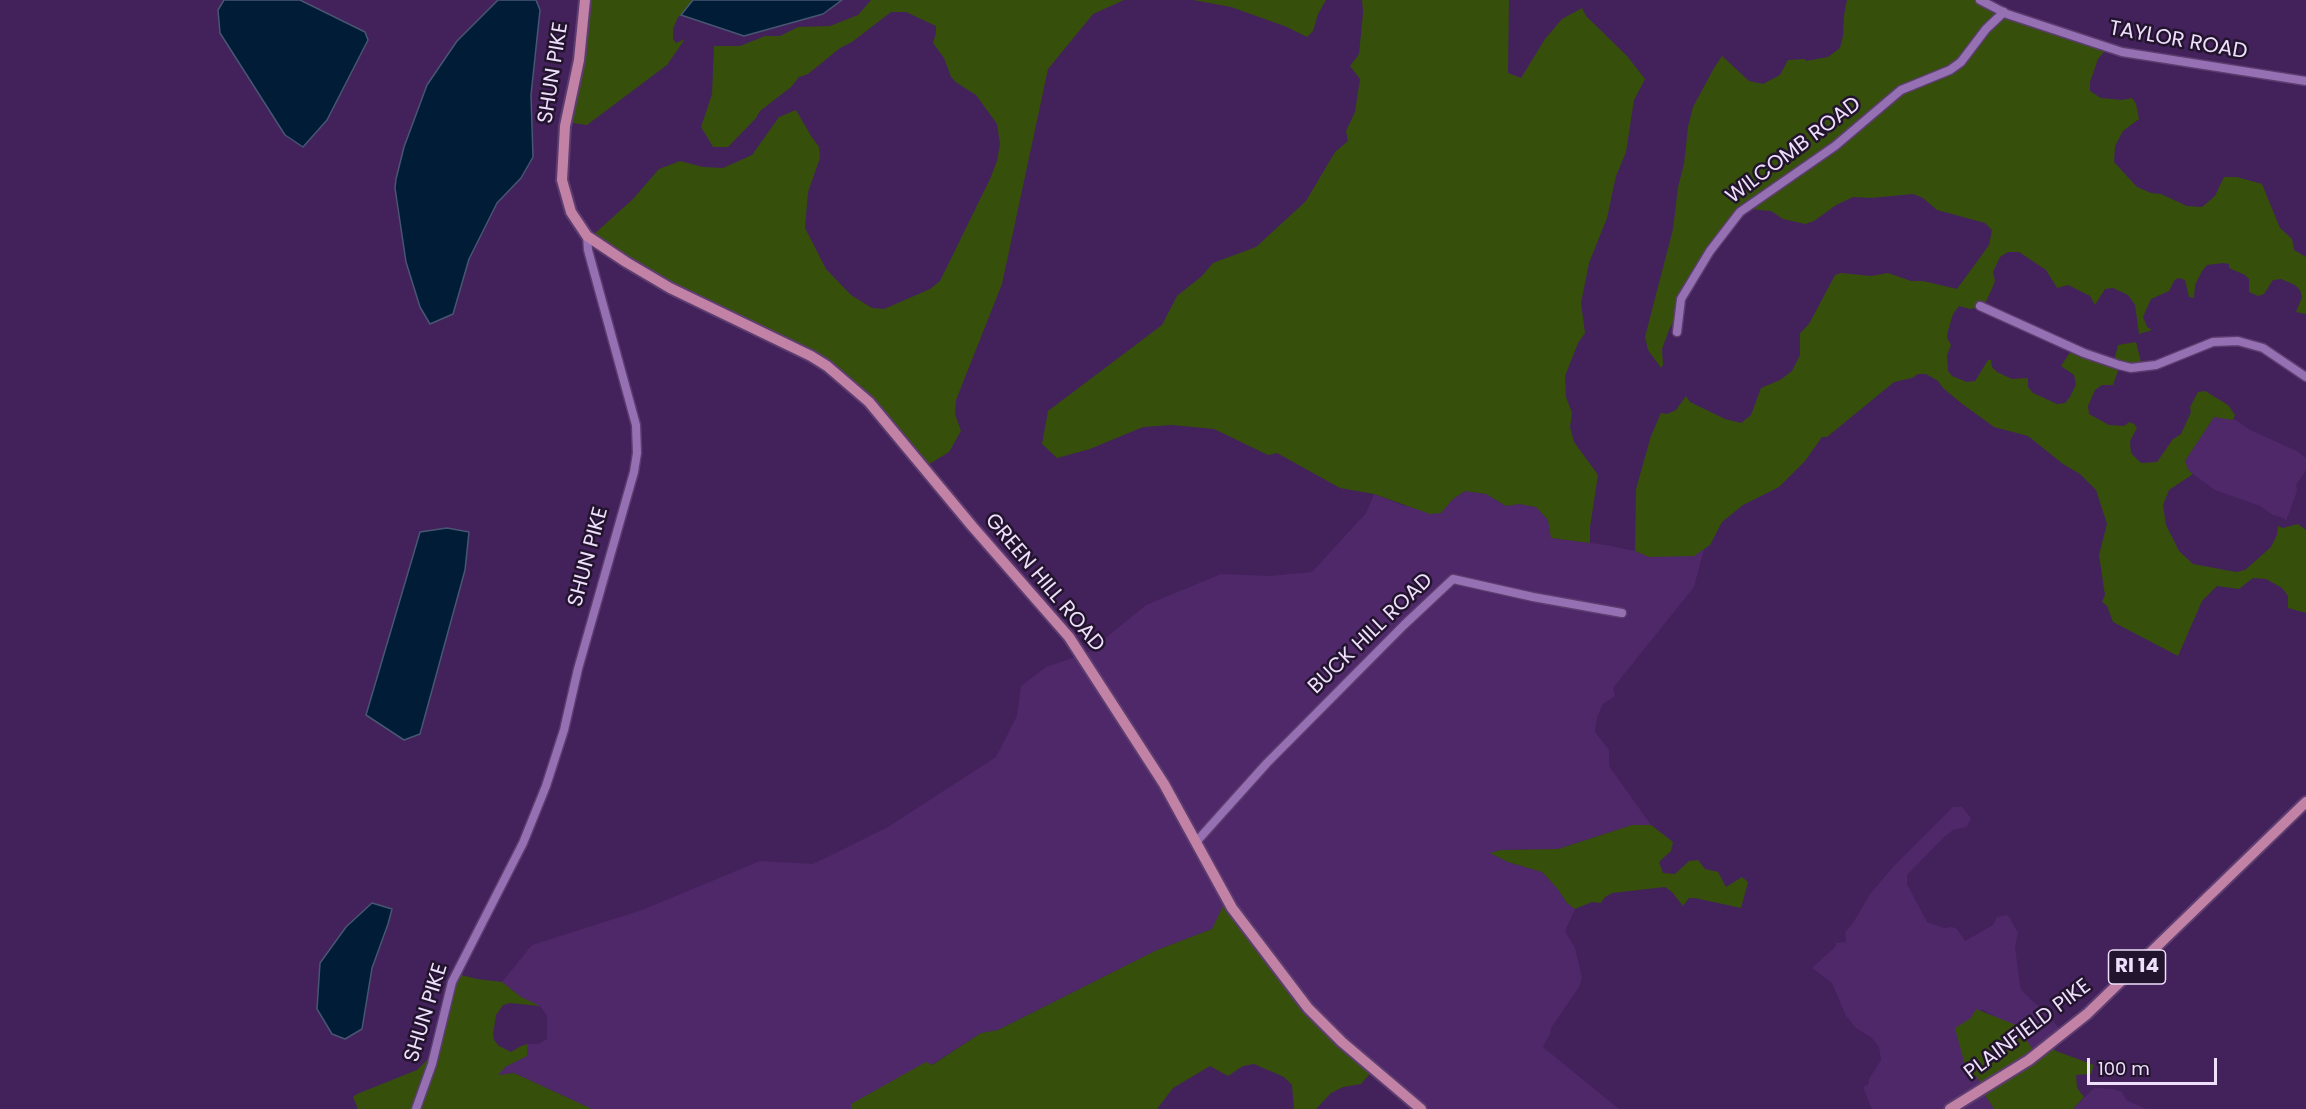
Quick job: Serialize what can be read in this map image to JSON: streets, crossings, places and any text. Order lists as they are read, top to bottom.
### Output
{
  "streets": {
    "main road": [
      "SHUN PIKE",
      "GREEN HILL ROAD",
      "RI 14",
      "PLAINFIELD PIKE"
    ],
    "street": ["TAYLOR ROAD", "WILCOMB ROAD", "BUCK HILL ROAD"]
  },
  "crossings": [
    ["TAYLOR ROAD", "WILCOMB ROAD"],
    ["SHUN PIKE", "GREEN HILL ROAD"],
    ["GREEN HILL ROAD", "BUCK HILL ROAD"]
  ],
  "scale_bar": "100 m"
}
